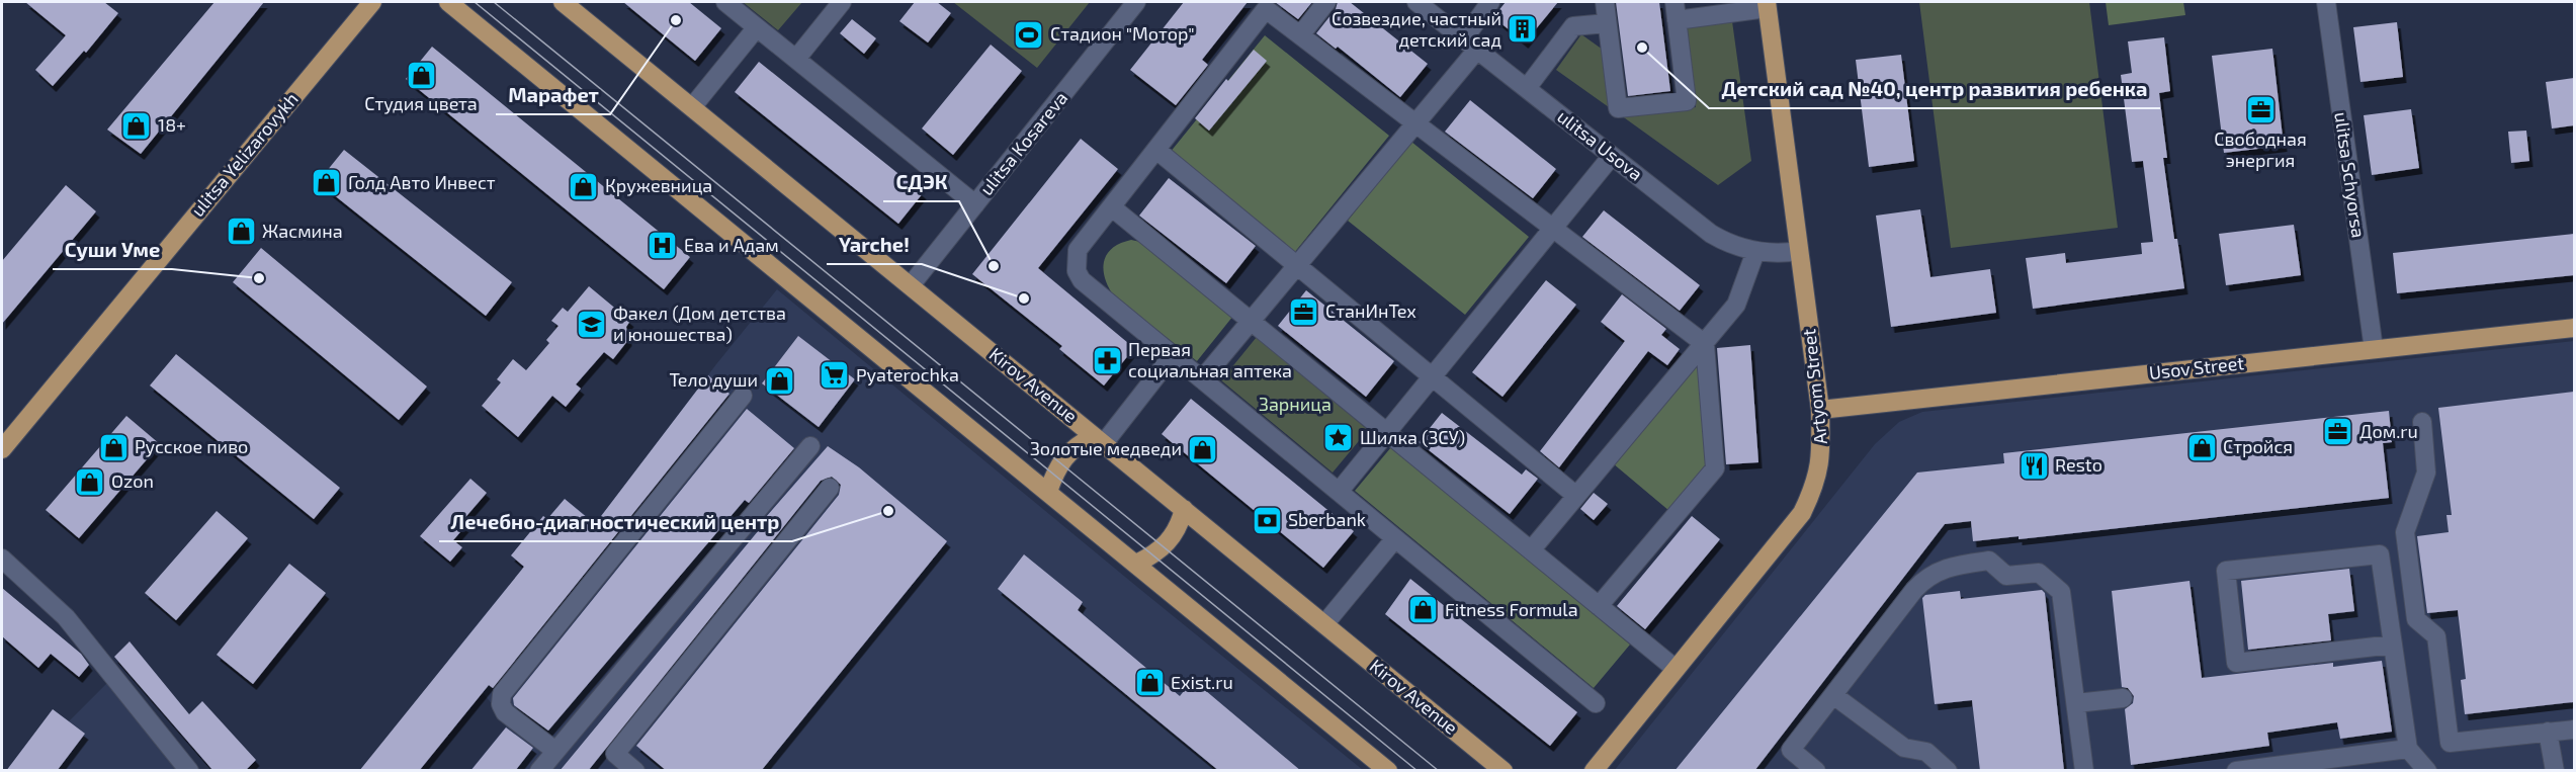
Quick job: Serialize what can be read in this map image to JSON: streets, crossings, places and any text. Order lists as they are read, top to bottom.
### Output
{
  "streets": {
    "main road": [
      "ulitsa Yelizarovykh",
      "Usov Street",
      "Kirov Avenue",
      "Artyom Street"
    ],
    "street": ["ulitsa Kosareva", "ulitsa Usova", "ulitsa Schyorsa"]
  },
  "crossings": [
    ["ulitsa Kosareva", "Kirov Avenue"],
    ["ulitsa Usova", "Artyom Street"],
    ["ulitsa Schyorsa", "Usov Street"],
    ["Usov Street", "Artyom Street"]
  ],
  "parks": ["Зарница"],
  "places": {
    "other": [
      "Марафет",
      "Детский сад №40, центр развития ребенка",
      "СДЭК",
      "Суши Уме",
      "Yarche!",
      "Лечебно-диагностический центр"
    ],
    "building": ["Созвездие, частный детский сад"],
    "sports": ["Стадион \"Мотор\""],
    "shop": [
      "Студия цвета",
      "18+",
      "Голд Авто Инвест",
      "Кружевница",
      "Жасмина",
      "Тело души",
      "Русское пиво",
      "Стройся",
      "Золотые медведи",
      "Ozon",
      "Fitness Formula",
      "Exist.ru"
    ],
    "office": ["Свободная энергия", "СтанИнТех", "Дом.ru"],
    "hospital": ["Ева и Адам"],
    "school or university": ["Факел (Дом детства и юношества)"],
    "pharmacy": ["Первая социальная аптека"],
    "supermarket": ["Pyaterochka"],
    "place": ["Шилка (ЗСУ)"],
    "restaurant": ["Resto"],
    "bank": ["Sberbank"]
  }
}
